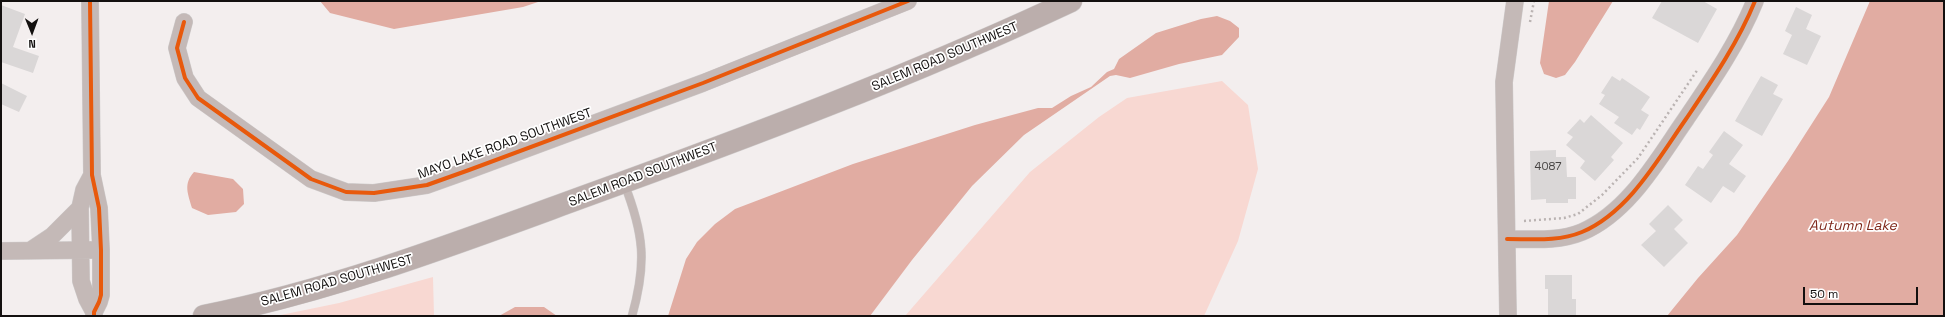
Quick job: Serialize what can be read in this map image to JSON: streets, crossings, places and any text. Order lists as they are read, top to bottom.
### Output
{
  "streets": {
    "main road": ["SALEM ROAD SOUTHWEST"],
    "street": ["MAYO LAKE ROAD SOUTHWEST"]
  },
  "water": ["Autumn Lake"],
  "house_numbers": ["4087"],
  "scale_bar": "50 m",
  "north": "bottom"
}
